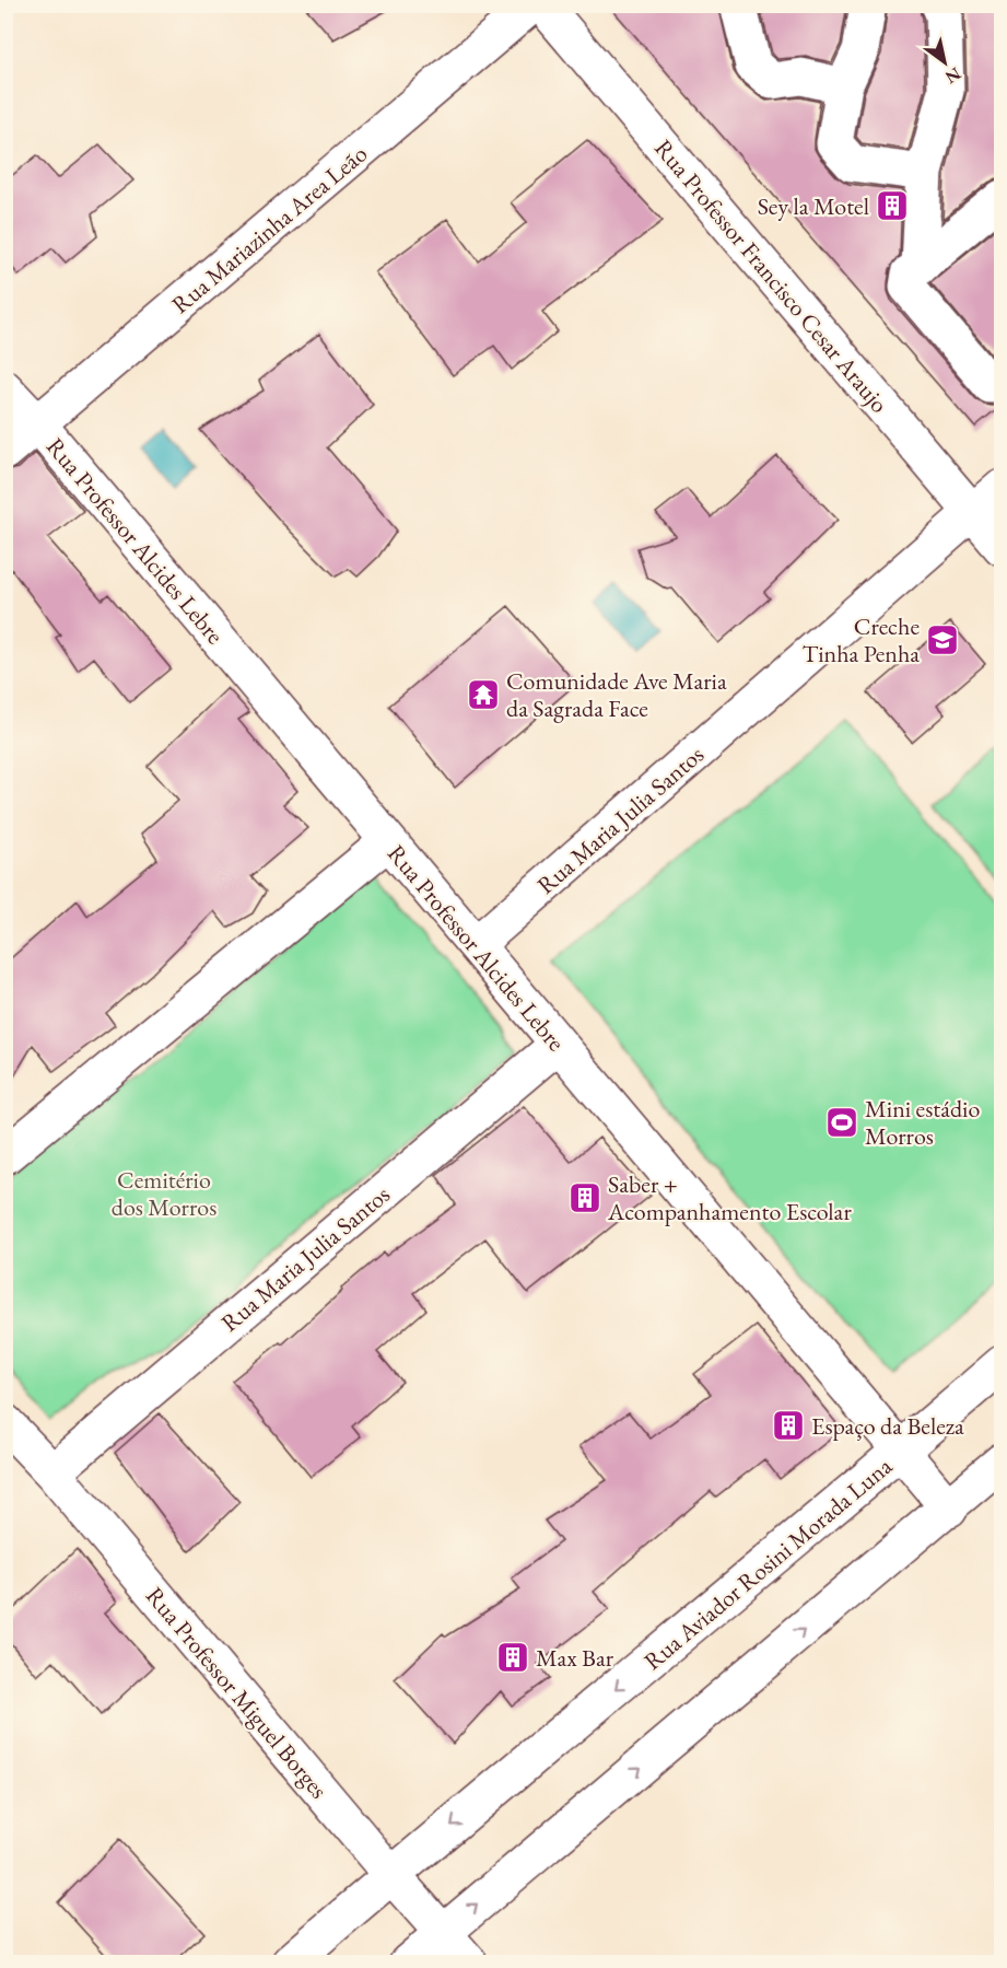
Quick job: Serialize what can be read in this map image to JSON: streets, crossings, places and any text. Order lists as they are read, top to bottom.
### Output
{
  "streets": {
    "street": [
      "Rua Mariazinha Area Leão",
      "Rua Professor Francisco Cesar Araujo",
      "Rua Professor Alcides Lebre",
      "Rua Maria Julia Santos",
      "Rua Aviador Rosini Morada Luna",
      "Rua Professor Miguel Borges"
    ]
  },
  "crossings": [
    ["Rua Mariazinha Area Leão", "Rua Professor Alcides Lebre"],
    ["Rua Professor Francisco Cesar Araujo", "Rua Maria Julia Santos"],
    ["Rua Professor Alcides Lebre", "Rua Maria Julia Santos"],
    ["Rua Professor Alcides Lebre", "Rua Aviador Rosini Morada Luna"],
    ["Rua Maria Julia Santos", "Rua Professor Miguel Borges"],
    ["Rua Aviador Rosini Morada Luna", "Rua Professor Miguel Borges"]
  ],
  "parks": ["Cemitério dos Morros"],
  "places": {
    "building": [
      "Sey la Motel",
      "Saber + Acompanhamento Escolar",
      "Espaço da Beleza",
      "Max Bar"
    ],
    "school or university": ["Creche Tinha Penha"],
    "temple": ["Comunidade Ave Maria da Sagrada Face"],
    "sports": ["Mini estádio Morros"]
  },
  "north": "bottom right"
}
